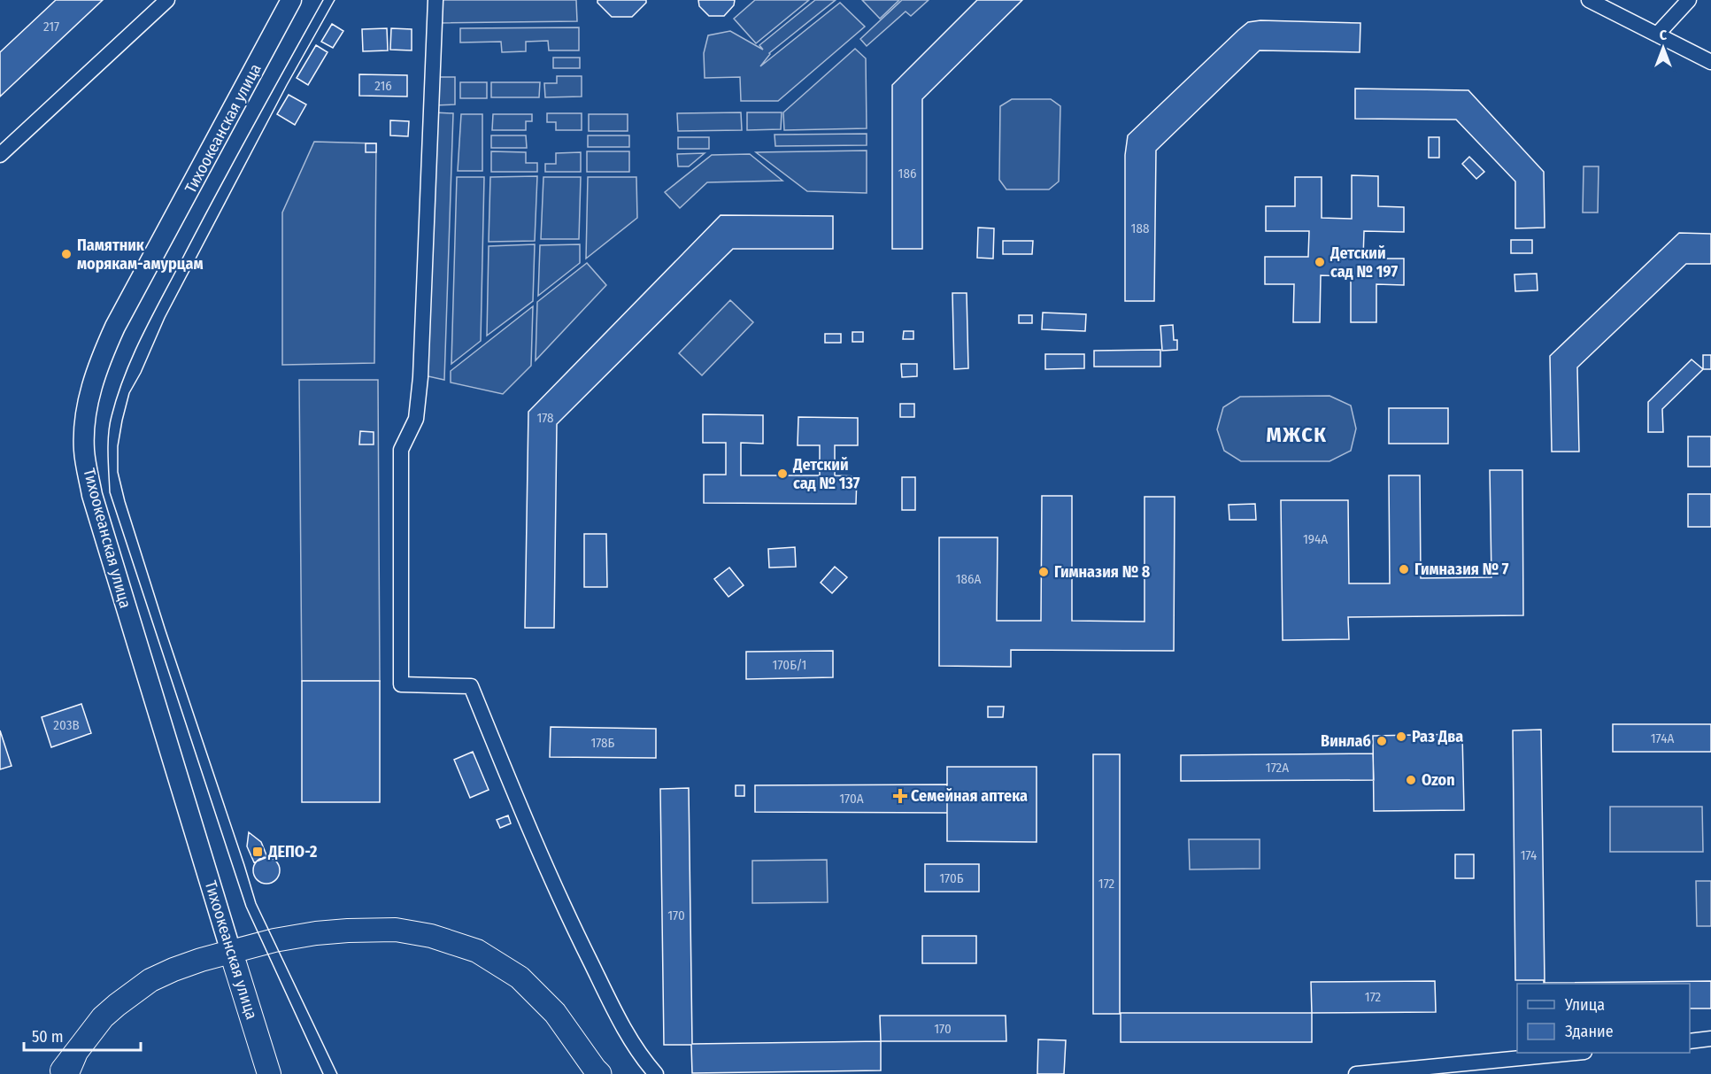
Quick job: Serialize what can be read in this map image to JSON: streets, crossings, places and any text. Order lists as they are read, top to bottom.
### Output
{
  "streets": {
    "main road": ["Тихоокеанская улица"]
  },
  "districts": ["МЖСК"],
  "places": {
    "other": [
      "Памятник морякам-амурцам",
      "Детский сад № 197",
      "Детский сад № 137",
      "Гимназия № 7",
      "Гимназия № 8",
      "Раз Два",
      "Винлаб",
      "Ozon"
    ],
    "health": ["Семейная аптека"],
    "transit": ["ДЕПО-2"]
  },
  "house_numbers": [
    "217",
    "216",
    "186",
    "188",
    "178",
    "194А",
    "186А",
    "170Б/1",
    "203В",
    "174А",
    "178Б",
    "172А",
    "170А",
    "174",
    "170Б",
    "172",
    "170",
    "172",
    "170"
  ],
  "legend": ["Улица", "Здание"],
  "scale_bar": "50 m",
  "north": "top"
}
